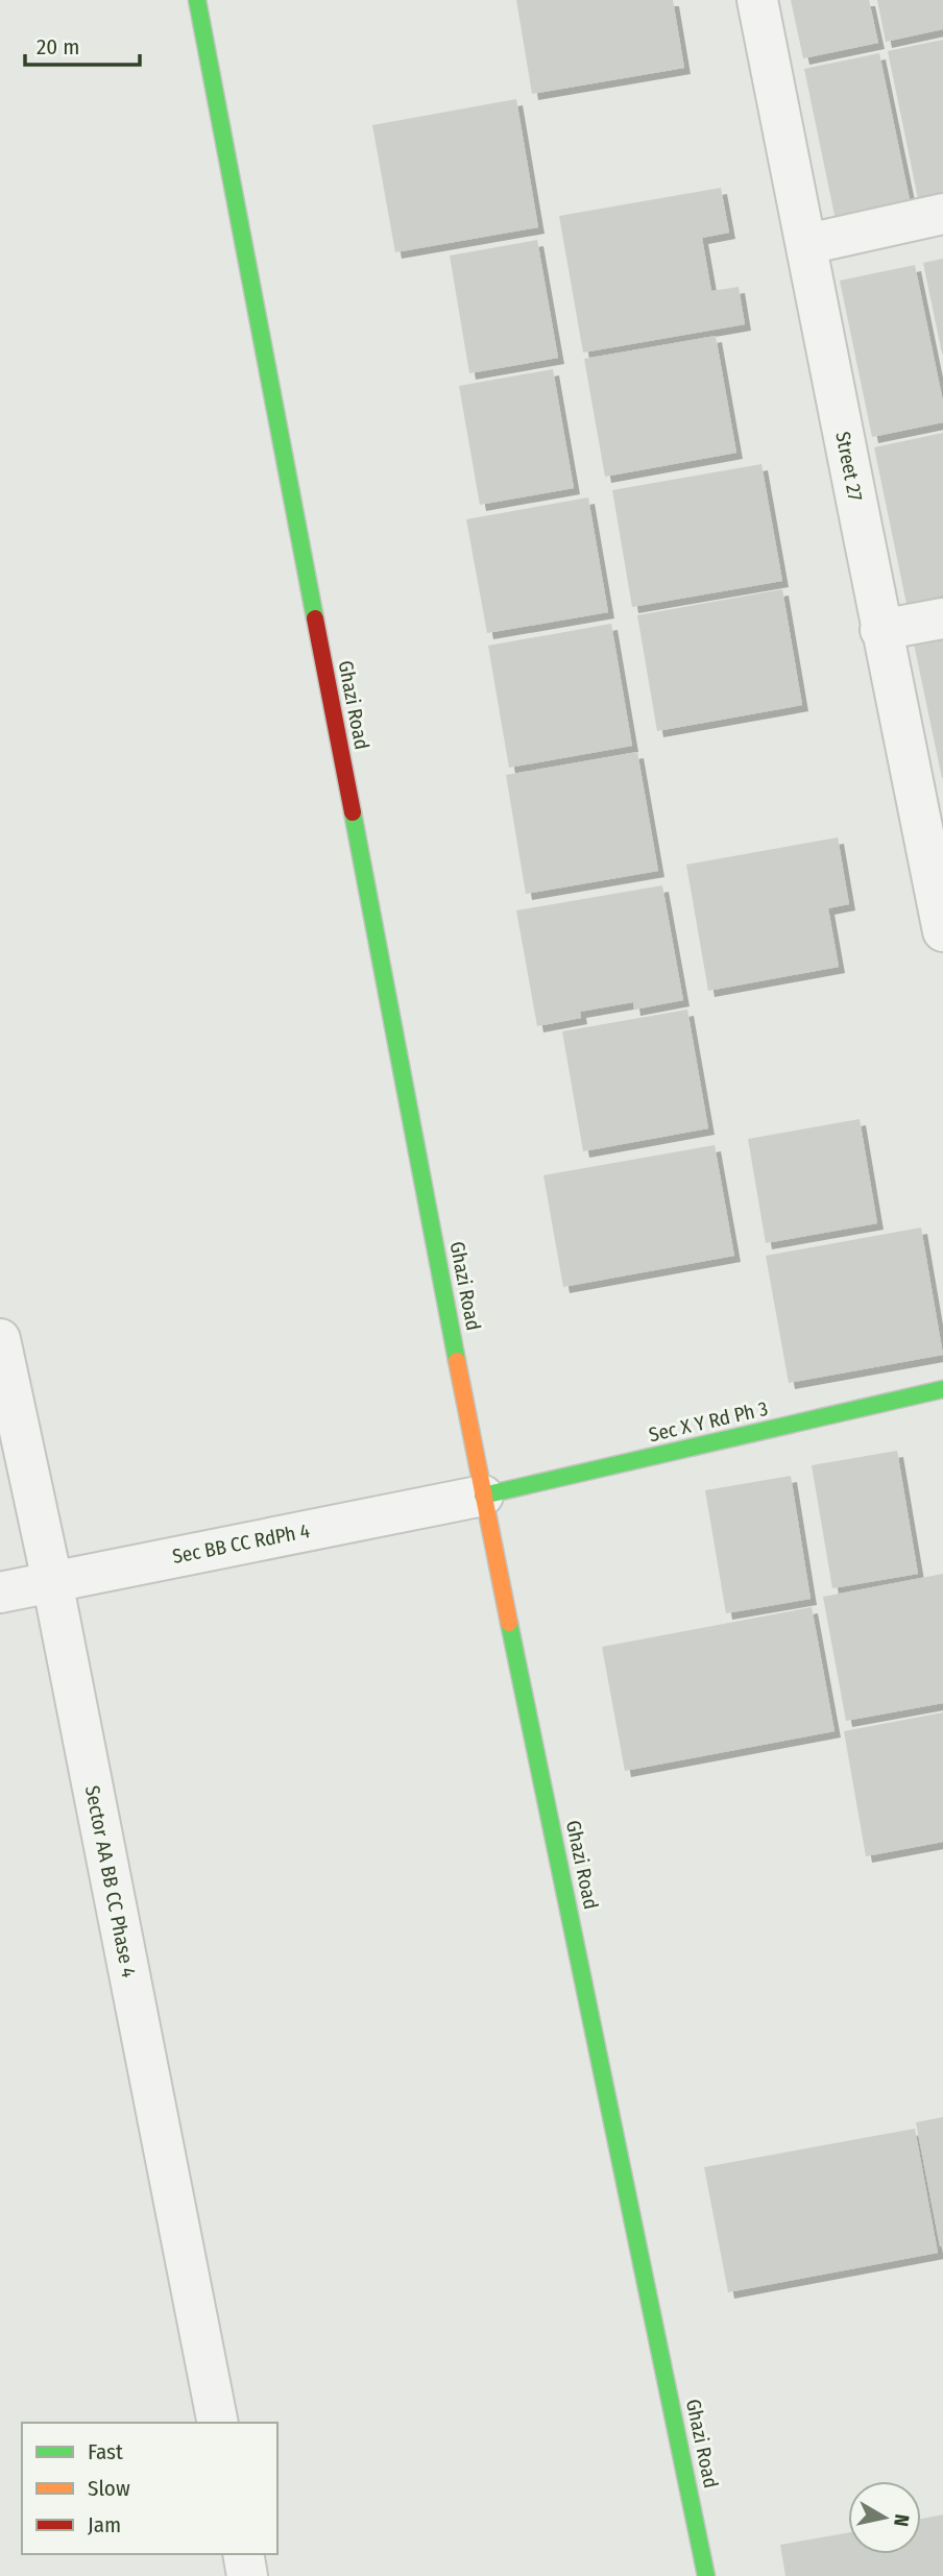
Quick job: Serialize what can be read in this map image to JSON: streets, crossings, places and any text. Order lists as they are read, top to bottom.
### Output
{
  "streets": {
    "main road": ["Ghazi Road", "Sec X Y Rd Ph 3"],
    "street": ["Street 27", "Sec BB CC RdPh 4", "Sector AA BB CC Phase 4"]
  },
  "crossings": [
    ["Ghazi Road", "Sec X Y Rd Ph 3"],
    ["Ghazi Road", "Sec BB CC RdPh 4"],
    ["Sec X Y Rd Ph 3", "Sec BB CC RdPh 4"],
    ["Sec BB CC RdPh 4", "Sector AA BB CC Phase 4"]
  ],
  "legend": ["Fast", "Slow", "Jam"],
  "scale_bar": "20 m",
  "north": "right"
}
